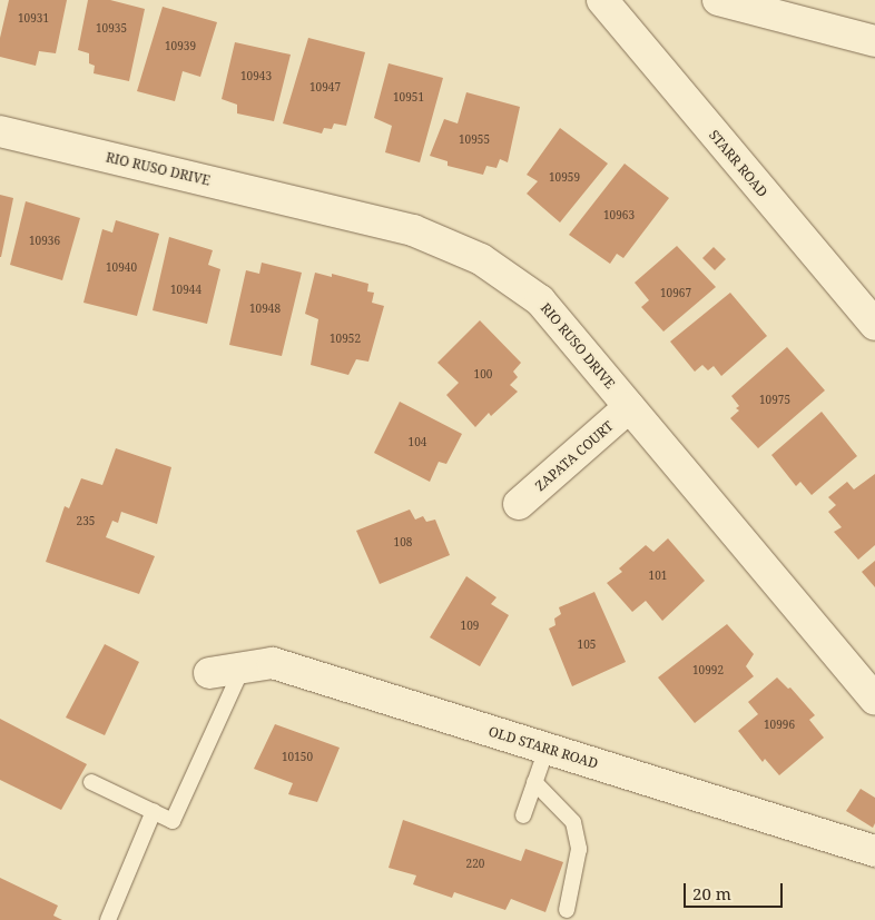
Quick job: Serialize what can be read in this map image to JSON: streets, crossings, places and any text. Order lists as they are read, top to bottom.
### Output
{
  "streets": {
    "street": [
      "STARR ROAD",
      "RIO RUSO DRIVE",
      "ZAPATA COURT",
      "OLD STARR ROAD"
    ]
  },
  "crossings": [
    ["RIO RUSO DRIVE", "ZAPATA COURT"]
  ],
  "house_numbers": [
    "10931",
    "10935",
    "10939",
    "10943",
    "10947",
    "10951",
    "10955",
    "10959",
    "10963",
    "10936",
    "10940",
    "10944",
    "10967",
    "10948",
    "10952",
    "100",
    "10975",
    "104",
    "235",
    "108",
    "101",
    "109",
    "105",
    "10992",
    "10996",
    "10150",
    "220"
  ],
  "scale_bar": "20 m"
}
